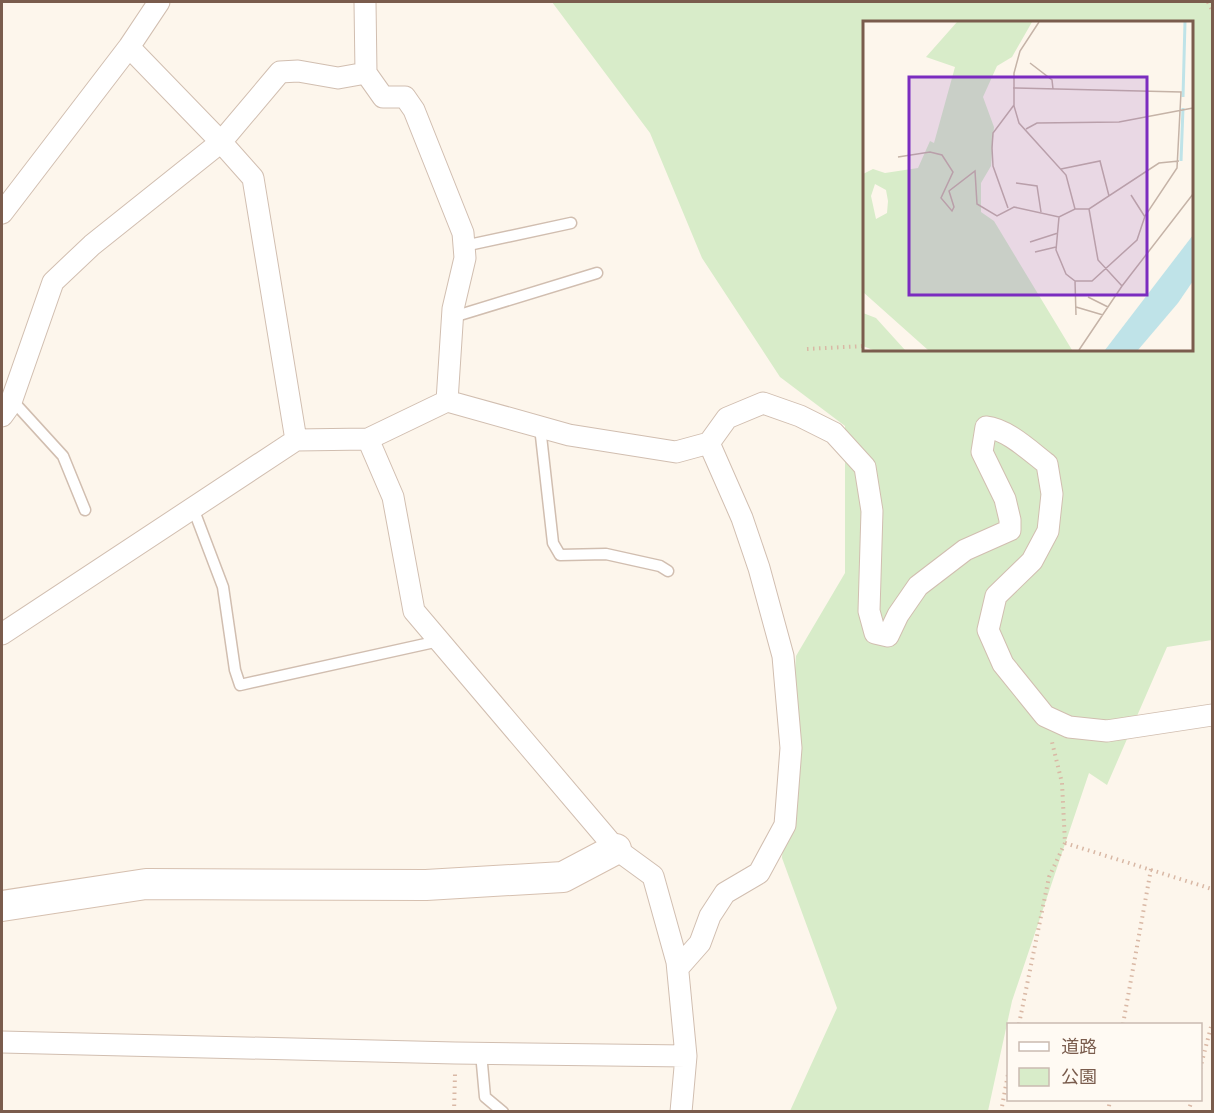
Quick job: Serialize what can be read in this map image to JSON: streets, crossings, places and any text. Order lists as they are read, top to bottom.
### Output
{
  "legend": ["道路", "公園"]
}
